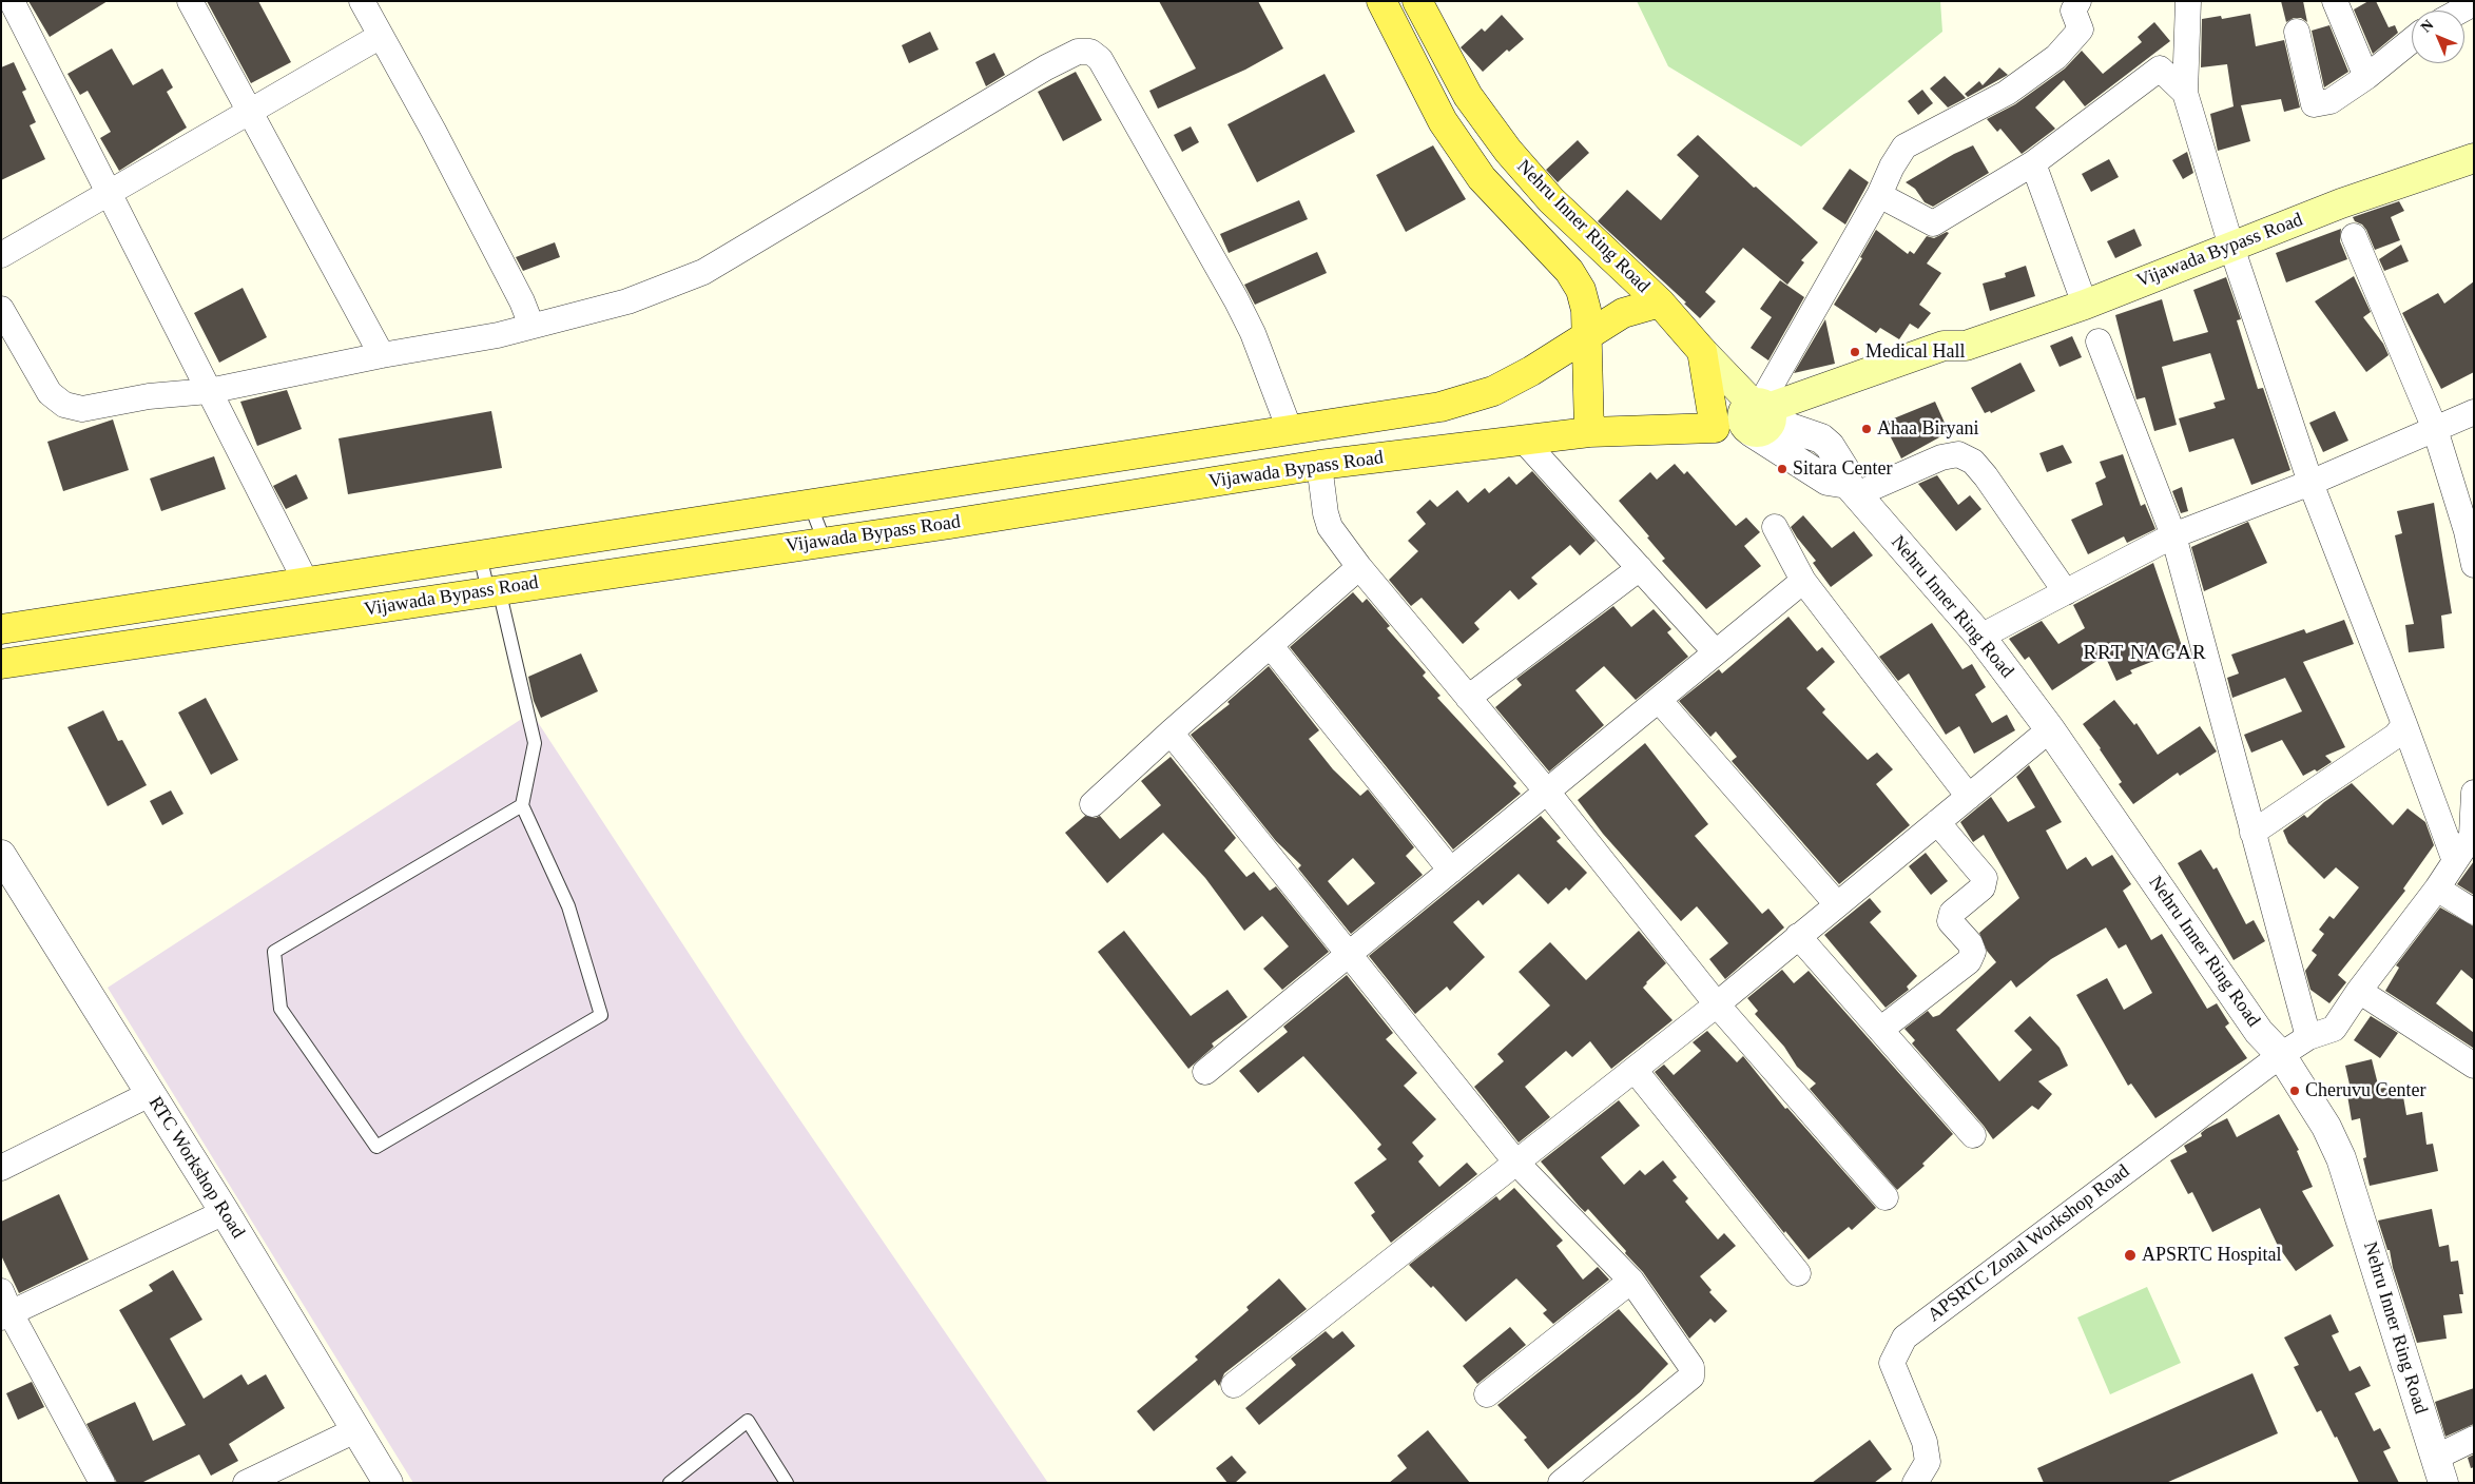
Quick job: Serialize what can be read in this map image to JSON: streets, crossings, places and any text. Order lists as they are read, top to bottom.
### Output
{
  "streets": {
    "main road": ["Nehru Inner Ring Road", "Vijawada Bypass Road"],
    "street": ["RTC Workshop Road", "APSRTC Zonal Workshop Road"]
  },
  "crossings": [
    ["Nehru Inner Ring Road", "Vijawada Bypass Road"],
    ["Nehru Inner Ring Road", "APSRTC Zonal Workshop Road"]
  ],
  "districts": ["RRT NAGAR"],
  "places": [
    "Medical Hall",
    "Ahaa Biryani",
    "Sitara Center",
    "Cheruvu Center",
    "APSRTC Hospital"
  ],
  "north": "top left"
}
